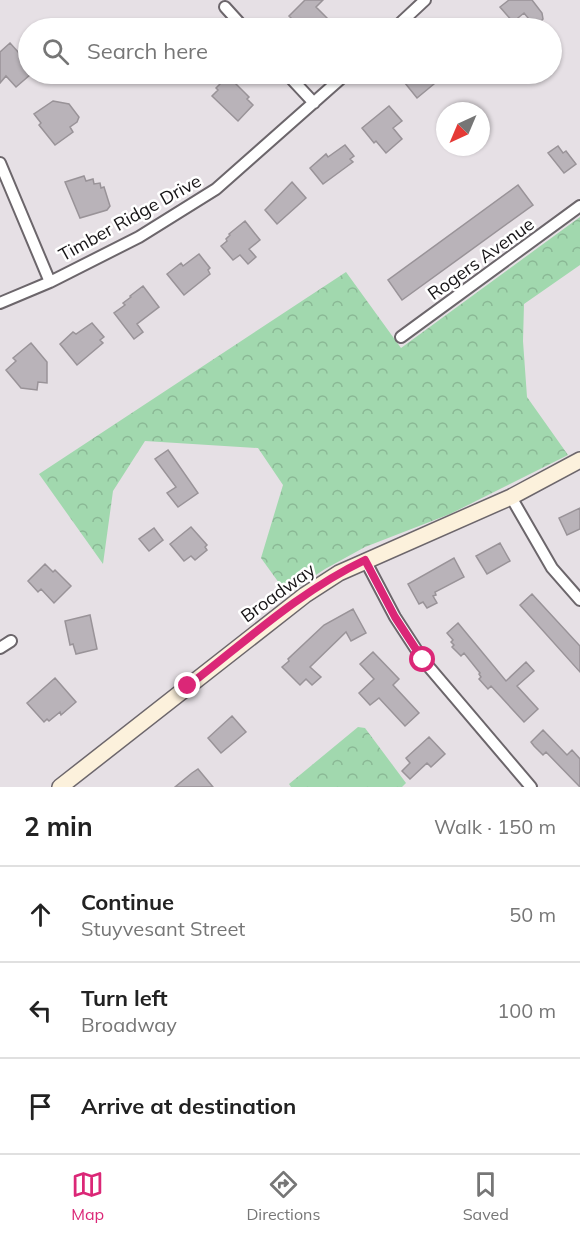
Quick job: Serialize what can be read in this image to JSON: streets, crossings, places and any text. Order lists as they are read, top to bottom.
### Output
{
  "streets": {
    "main road": ["Broadway"],
    "street": ["Timber Ridge Drive", "Rogers Avenue"]
  },
  "north": "bottom left",
  "page": {
    "search": "Search here",
    "heading": ["2 min", "Walk · 150 m"],
    "list": [
      ["Continue", "Stuyvesant Street", "50 m"],
      ["Turn left", "Broadway", "100 m"],
      "Arrive at destination"
    ],
    "nav": ["Map", "Directions", "Saved"]
  }
}
